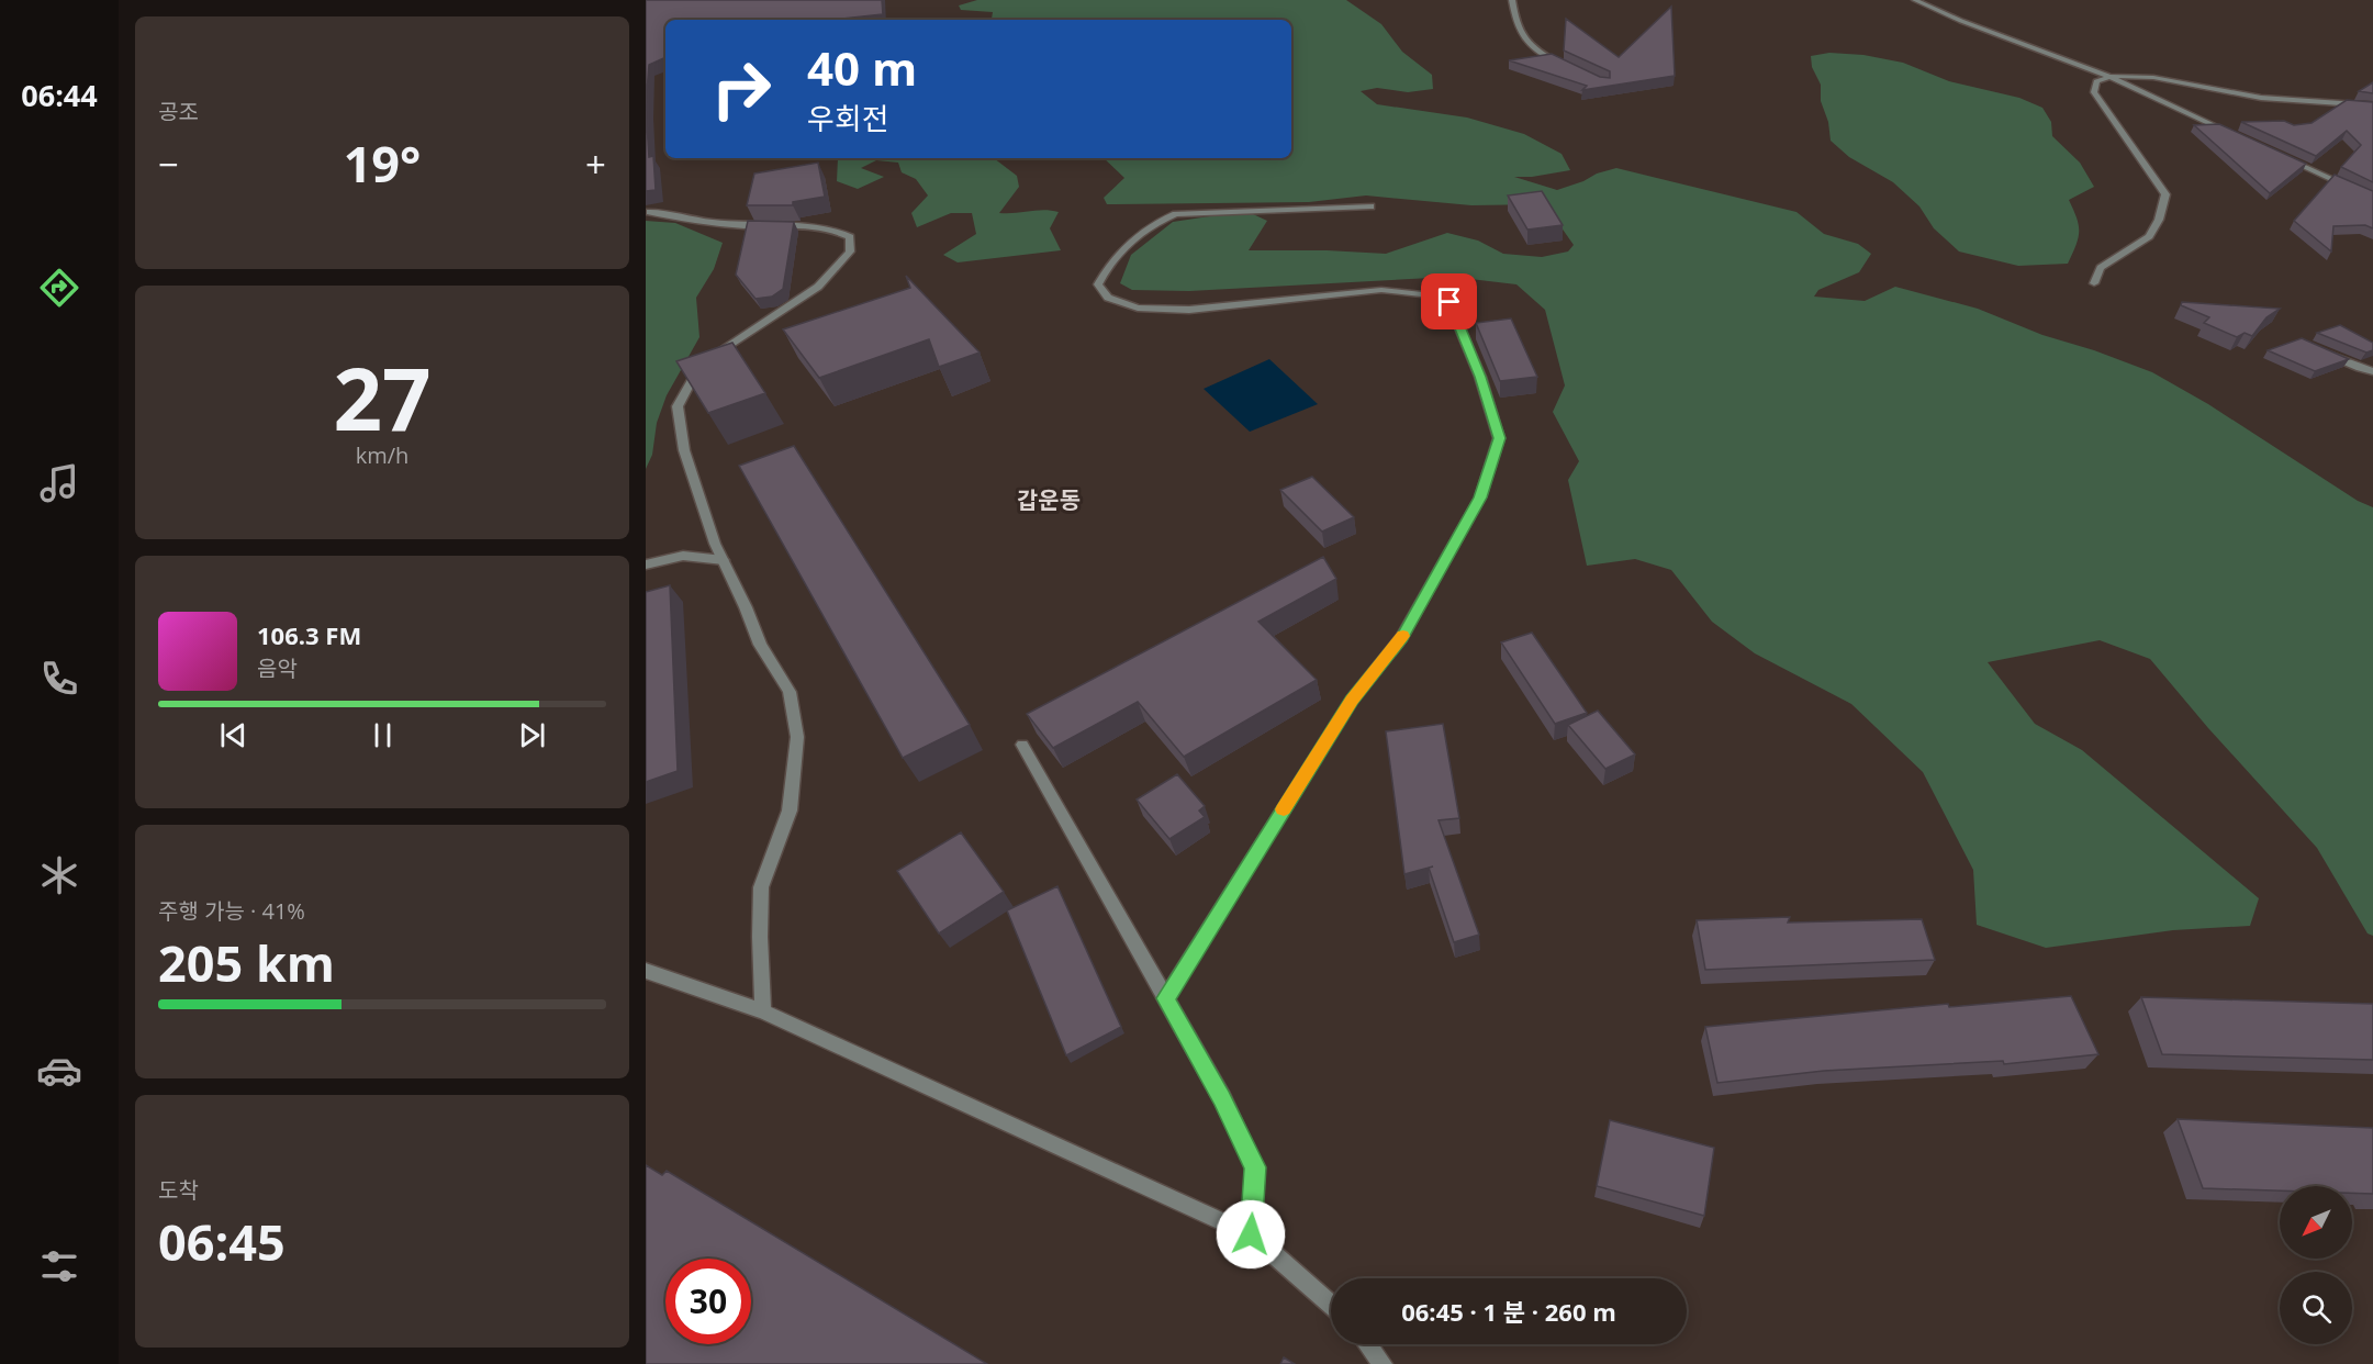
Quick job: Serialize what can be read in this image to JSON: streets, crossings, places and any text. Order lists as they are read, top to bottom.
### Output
{
  "districts": ["갑운동"],
  "north": "bottom left",
  "page": {
    "tabs": "06:44",
    "tile": [
      "공조",
      ["27", "km/h"],
      ["주행 가능 · 41%", "205 km"],
      ["도착", "06:45"]
    ],
    "turn": ["40 m", "우회전"],
    "heat": ["−", "19°", "+"],
    "song": ["106.3 FM", "음악"],
    "limit": "30",
    "trip": "06:45 · 1 분 · 260 m"
  }
}
